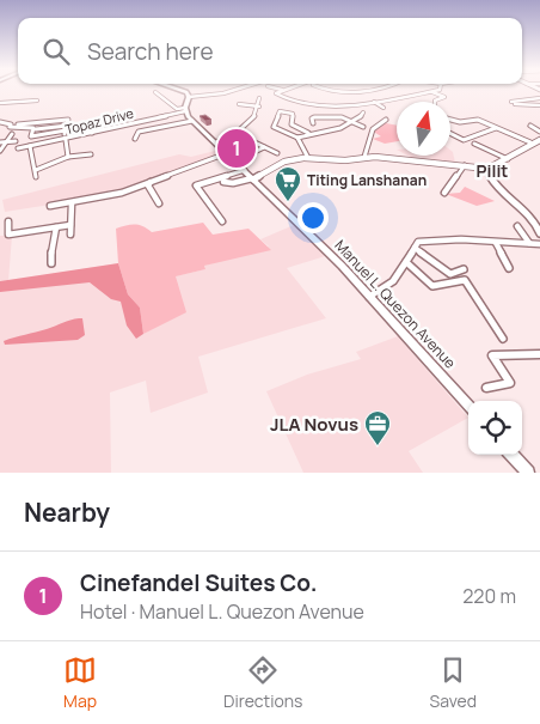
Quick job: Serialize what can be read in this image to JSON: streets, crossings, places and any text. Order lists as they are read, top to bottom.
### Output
{
  "streets": {
    "main road": ["Manuel L. Quezon Avenue"],
    "street": ["Topaz Drive"]
  },
  "crossings": [
    ["Topaz Drive", "Manuel L. Quezon Avenue"]
  ],
  "districts": ["Pilit"],
  "places": {
    "supermarket": ["Titing Lanshanan"],
    "office": ["JLA Novus"]
  },
  "north": "top",
  "page": {
    "search": "Search here",
    "pins": "1",
    "heading": "Nearby",
    "list": [
      {
        "mark": "1",
        "name": "Cinefandel Suites Co.",
        "note": "Hotel · Manuel L. Quezon Avenue",
        "value": "220 m"
      }
    ],
    "nav": ["Map", "Directions", "Saved"]
  }
}
